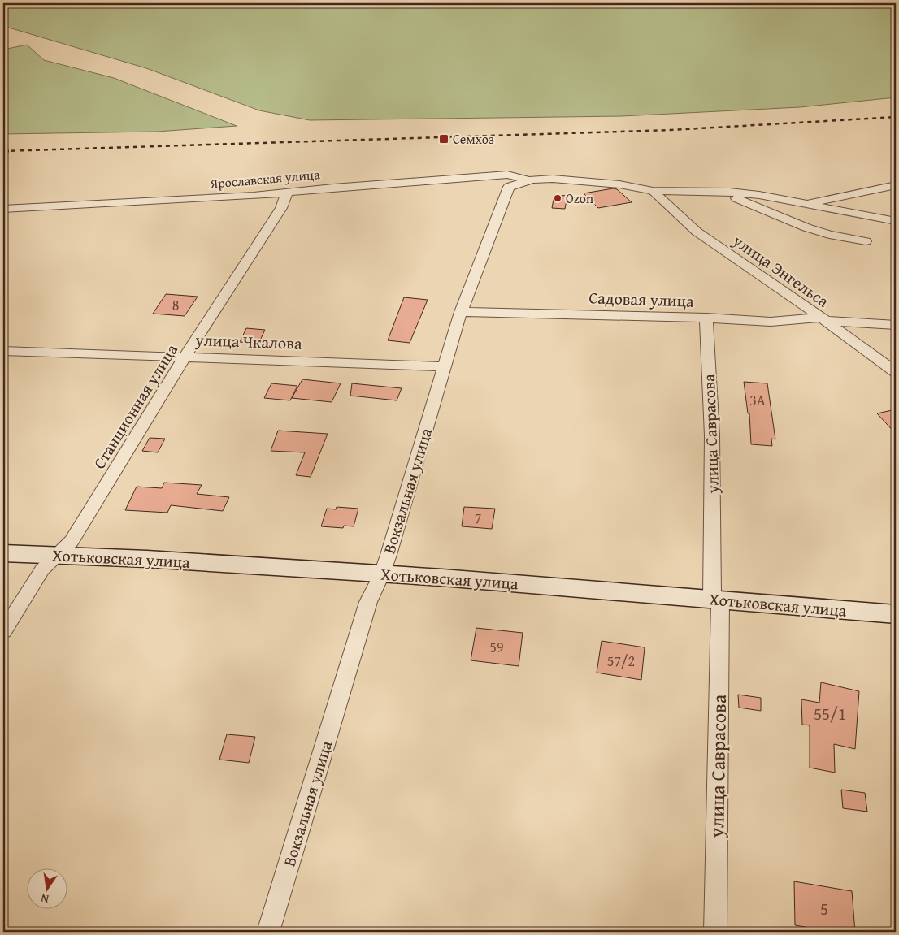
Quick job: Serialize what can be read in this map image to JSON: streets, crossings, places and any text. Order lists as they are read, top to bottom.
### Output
{
  "streets": {
    "main road": ["Хотьковская улица"],
    "street": [
      "Ярославская улица",
      "улица Энгельса",
      "Садовая улица",
      "улица Чкалова",
      "Станционная улица",
      "улица Саврасова",
      "Вокзальная улица"
    ]
  },
  "crossings": [
    ["Ярославская улица", "Станционная улица"],
    ["Ярославская улица", "Вокзальная улица"],
    ["улица Энгельса", "Садовая улица"],
    ["Садовая улица", "улица Саврасова"],
    ["Садовая улица", "Вокзальная улица"],
    ["улица Чкалова", "Станционная улица"],
    ["улица Чкалова", "Вокзальная улица"],
    ["Станционная улица", "Хотьковская улица"],
    ["улица Саврасова", "Хотьковская улица"],
    ["Вокзальная улица", "Хотьковская улица"]
  ],
  "places": {
    "transit": ["Семхоз"],
    "other": ["Ozon"]
  },
  "house_numbers": [
    "8",
    "3А",
    "7",
    "59",
    "57/2",
    "55/1",
    "5"
  ],
  "north": "bottom"
}
